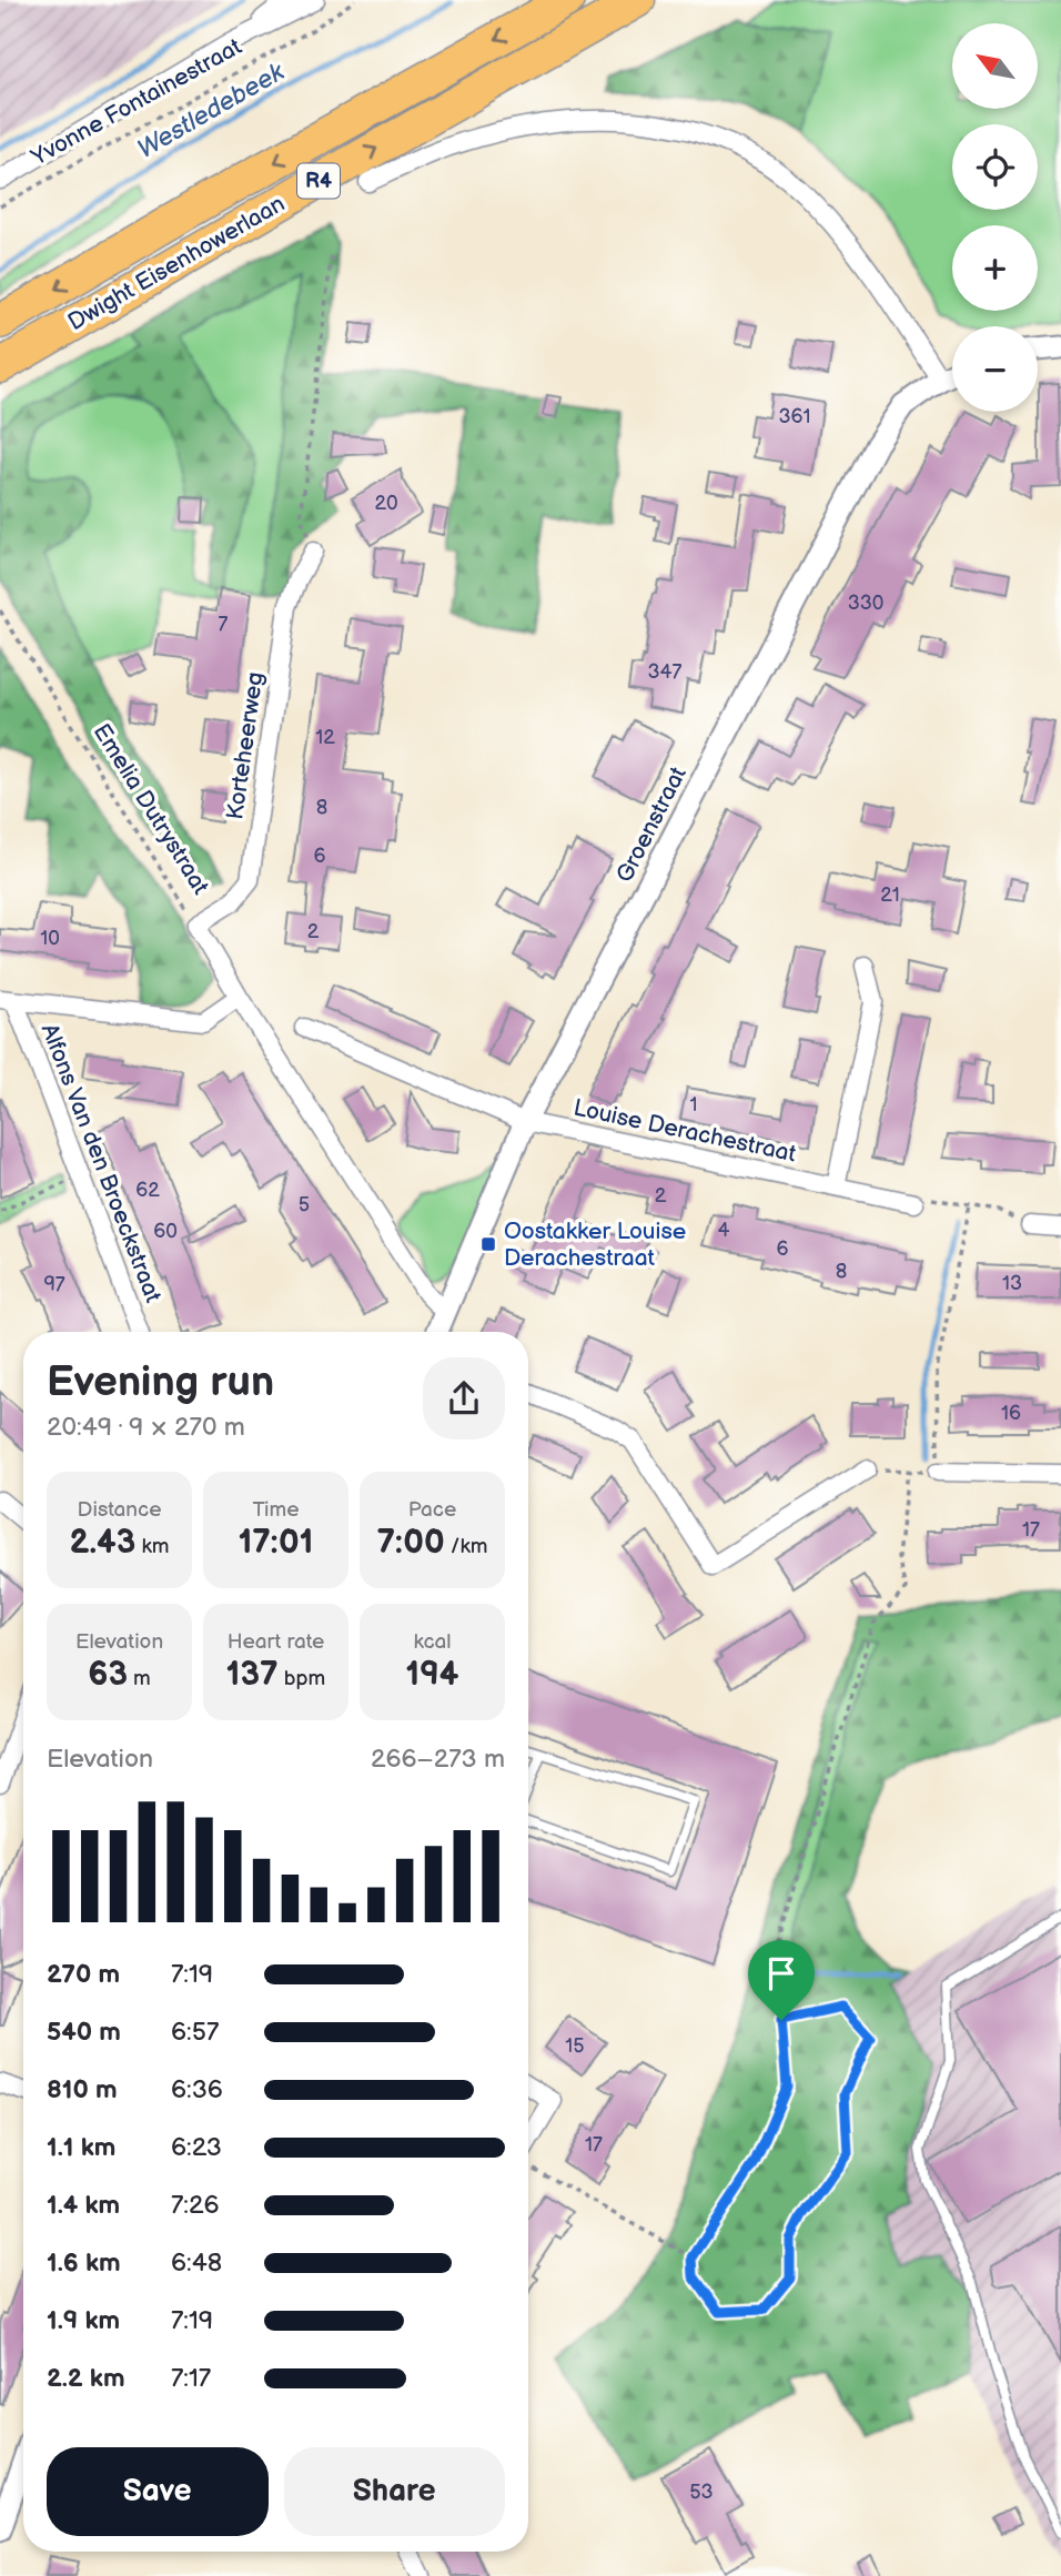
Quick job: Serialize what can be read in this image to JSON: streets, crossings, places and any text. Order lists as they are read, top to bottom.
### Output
{
  "streets": {
    "highway": ["R4", "Dwight Eisenhowerlaan"],
    "street": [
      "Yvonne Fontainestraat",
      "Korteheerweg",
      "Emelia Dutrystraat",
      "Groenstraat",
      "Louise Derachestraat",
      "Alfons Van den Broeckstraat"
    ]
  },
  "crossings": [
    ["Korteheerweg", "Emelia Dutrystraat"],
    ["Emelia Dutrystraat", "Groenstraat"],
    ["Groenstraat", "Louise Derachestraat"]
  ],
  "water": ["Westledebeek"],
  "places": {
    "transit": ["Oostakker Louise Derachestraat"]
  },
  "house_numbers": [
    "361",
    "20",
    "330",
    "7",
    "347",
    "12",
    "8",
    "6",
    "21",
    "2",
    "10",
    "1",
    "62",
    "2",
    "5",
    "4",
    "60",
    "6",
    "8",
    "13",
    "97",
    "16",
    "17",
    "15",
    "17",
    "53"
  ],
  "north": "top left",
  "page": {
    "map_buttons": ["+", "−"],
    "heading": ["Evening run", "20:49 · 9 × 270 m"],
    "stats": [
      ["Distance", "2.43 km"],
      ["Time", "17:01"],
      ["Pace", "7:00 /km"],
      ["Elevation", "63 m"],
      ["Heart rate", "137 bpm"],
      ["kcal", "194"]
    ],
    "chart": ["Elevation", "266–273 m"],
    "list": [
      {
        "name": "270 m",
        "note": "7:19"
      },
      {
        "name": "540 m",
        "note": "6:57"
      },
      {
        "name": "810 m",
        "note": "6:36"
      },
      {
        "name": "1.1 km",
        "note": "6:23"
      },
      {
        "name": "1.4 km",
        "note": "7:26"
      },
      {
        "name": "1.6 km",
        "note": "6:48"
      },
      {
        "name": "1.9 km",
        "note": "7:19"
      },
      {
        "name": "2.2 km",
        "note": "7:17"
      }
    ],
    "buttons": ["Save", "Share"]
  }
}
